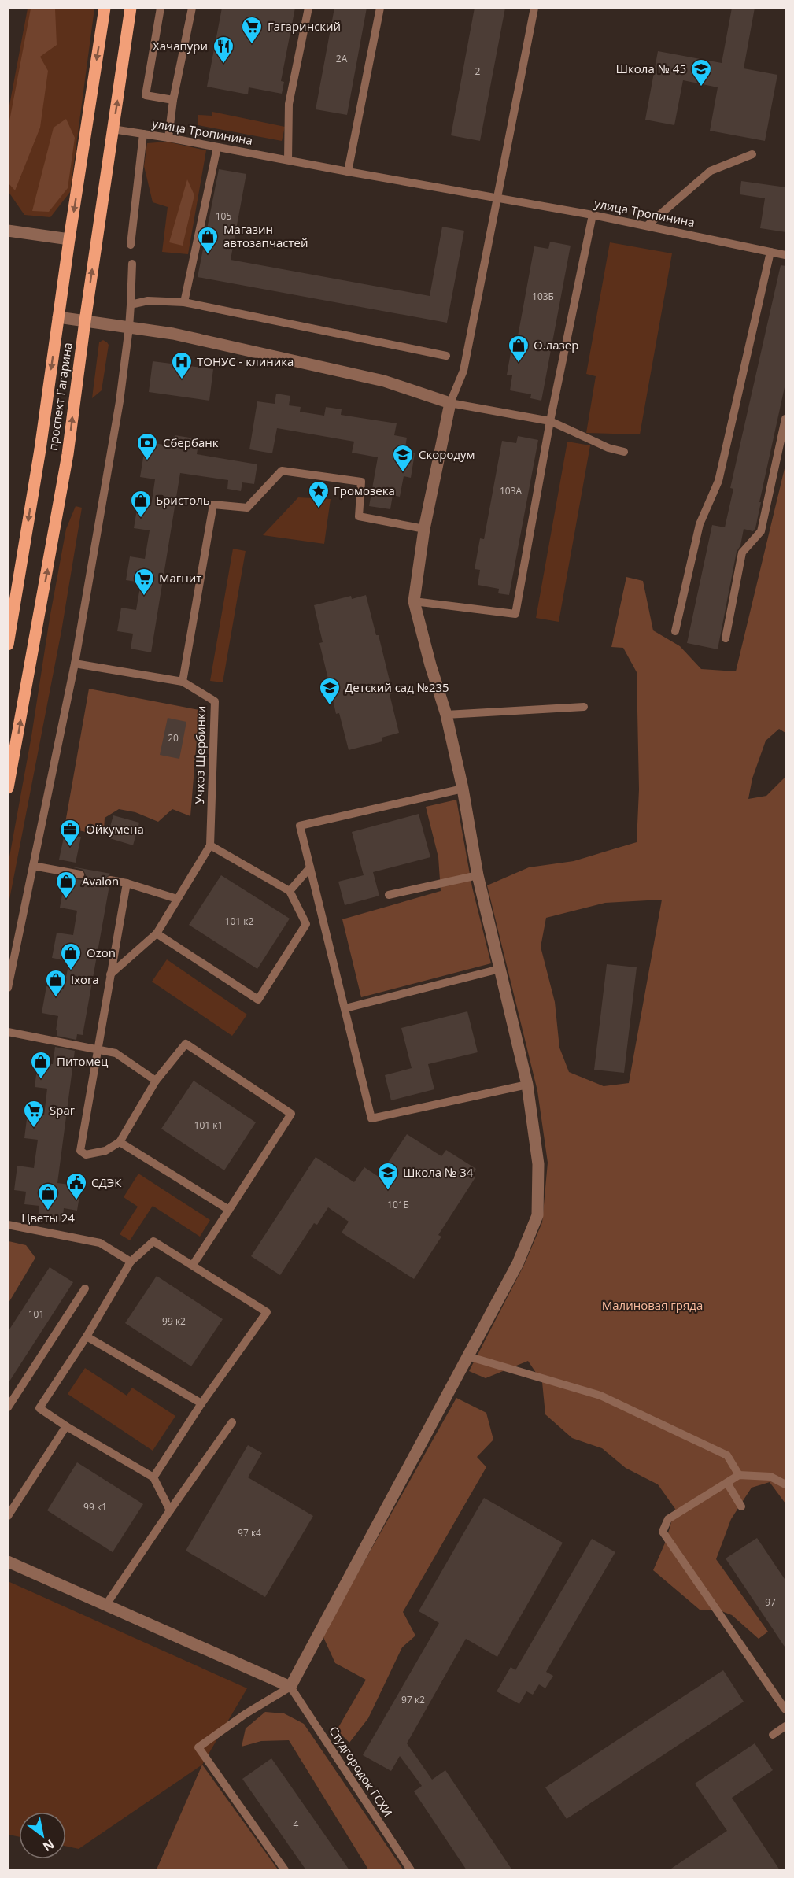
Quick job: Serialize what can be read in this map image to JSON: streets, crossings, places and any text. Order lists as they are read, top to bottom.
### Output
{
  "streets": {
    "main road": ["проспект Гагарина"],
    "lane": ["улица Тропинина", "Учхоз Щербинки", "Студгородок ГСХИ"]
  },
  "crossings": [
    ["улица Тропинина", "проспект Гагарина"]
  ],
  "parks": ["Малиновая гряда"],
  "places": {
    "supermarket": ["Гагаринский", "Магнит", "Spar"],
    "restaurant": ["Хачапури"],
    "school or university": [
      "Школа № 45",
      "Скородум",
      "Детский сад №235",
      "Школа № 34"
    ],
    "shop": [
      "Магазин автозапчастей",
      "О.лазер",
      "Бристоль",
      "Avalon",
      "Ozon",
      "Ixora",
      "Питомец",
      "Цветы 24"
    ],
    "hospital": ["ТОНУС - клиника"],
    "bank": ["Сбербанк"],
    "place": ["Громозека"],
    "office": ["Ойкумена"],
    "public building": ["СДЭК"]
  },
  "house_numbers": [
    "2А",
    "2",
    "105",
    "103Б",
    "103А",
    "20",
    "101 к2",
    "101 к1",
    "101Б",
    "101",
    "99 к2",
    "99 к1",
    "97 к4",
    "97",
    "97 к2",
    "4"
  ],
  "north": "bottom right"
}
